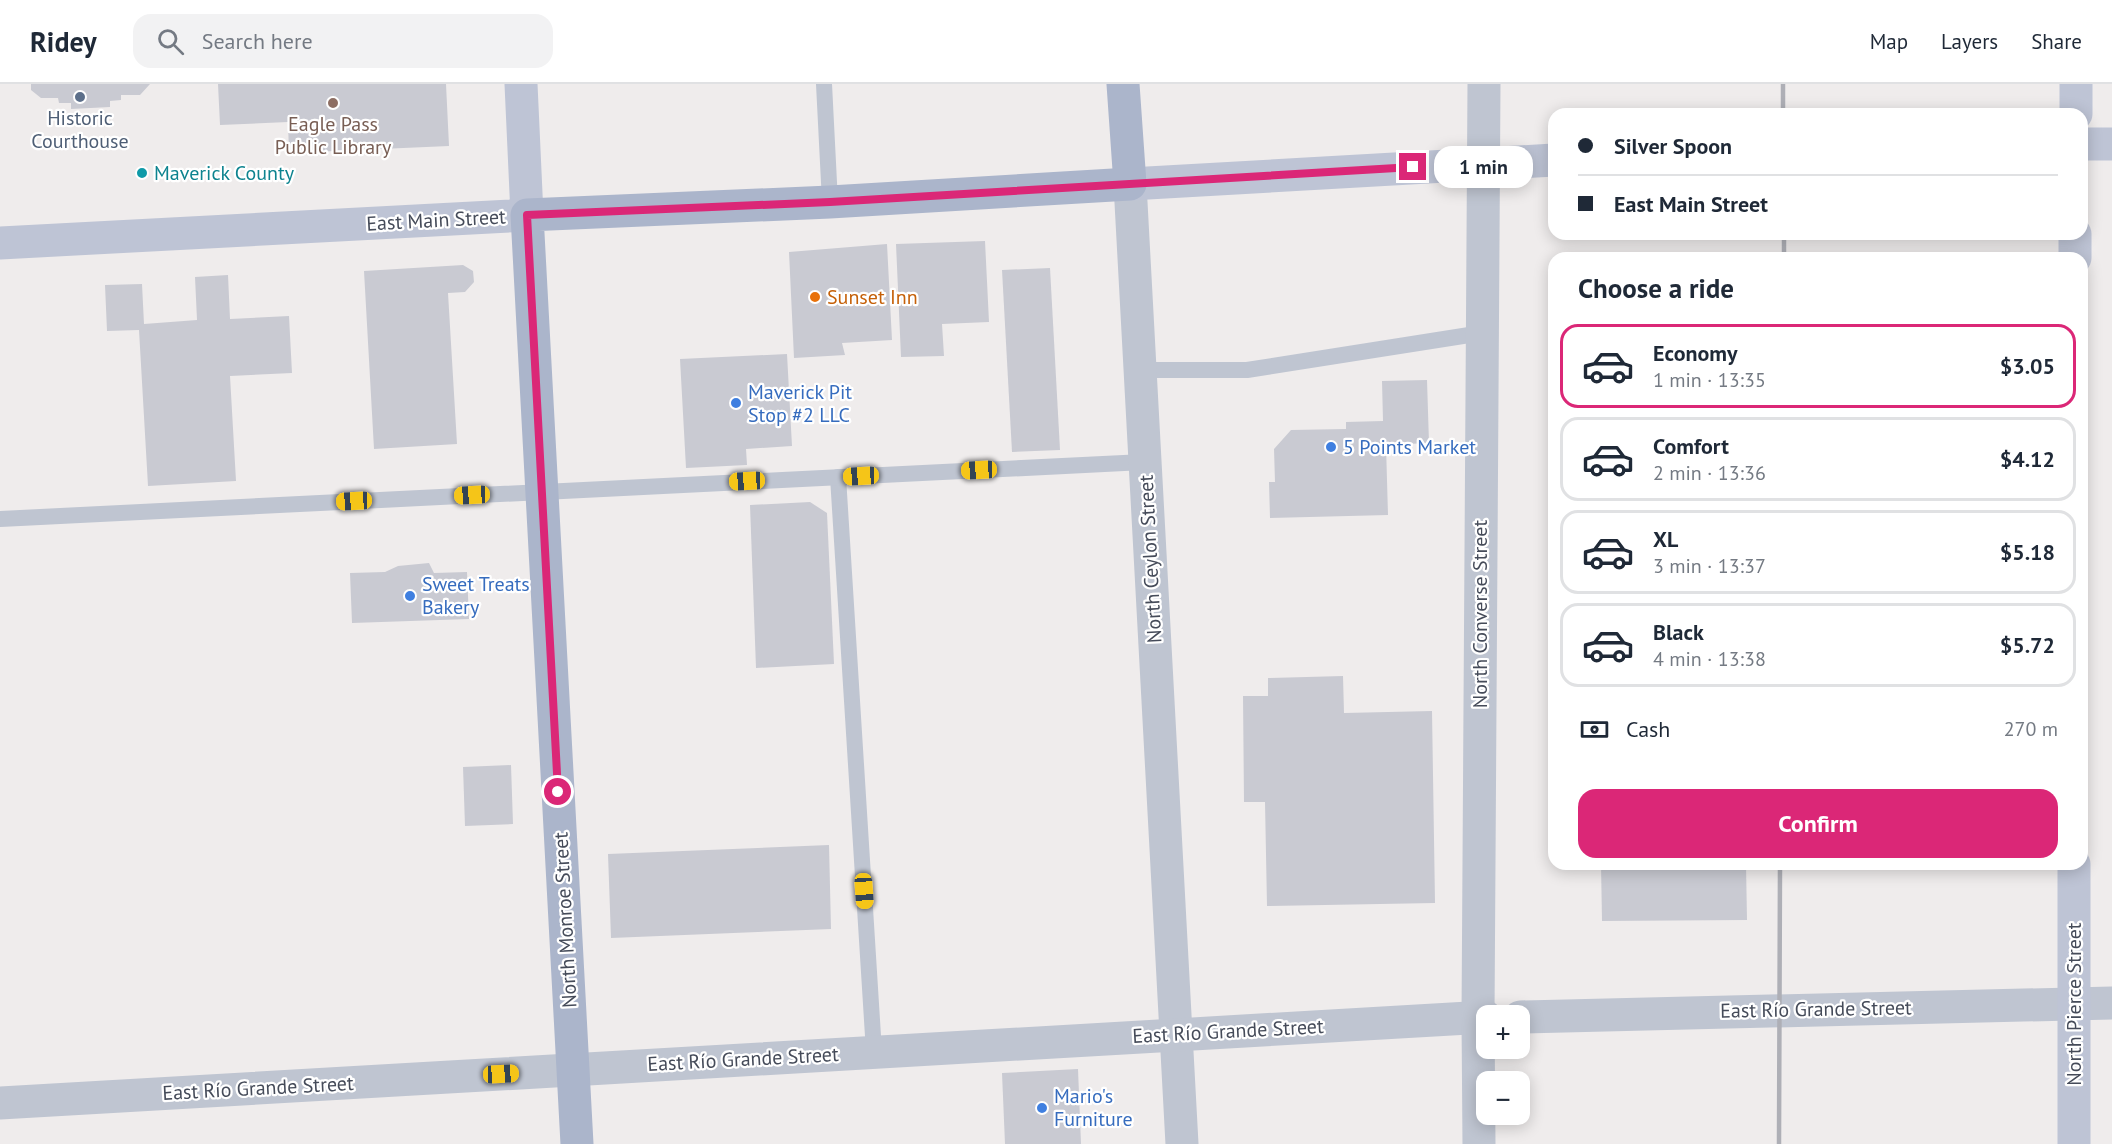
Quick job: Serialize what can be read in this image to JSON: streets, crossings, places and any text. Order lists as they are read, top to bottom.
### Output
{
  "streets": {
    "main road": [
      "East Main Street",
      "North Ceylon Street",
      "North Monroe Street",
      "North Pierce Street"
    ],
    "street": ["North Converse Street", "East Río Grande Street"]
  },
  "crossings": [
    ["East Main Street", "North Ceylon Street"],
    ["East Main Street", "North Converse Street"],
    ["East Main Street", "North Monroe Street"],
    ["North Ceylon Street", "East Río Grande Street"],
    ["North Monroe Street", "East Río Grande Street"],
    ["North Pierce Street", "East Río Grande Street"]
  ],
  "places": [
    "Historic Courthouse",
    "Eagle Pass Public Library",
    "Maverick County",
    "Sunset Inn",
    "Maverick Pit Stop #2 LLC",
    "5 Points Market",
    "Sweet Treats Bakery",
    "Mario's Furniture"
  ],
  "page": {
    "header": "Ridey",
    "search": "Search here",
    "nav": ["Map", "Layers", "Share"],
    "banner": ["Silver Spoon", "East Main Street"],
    "bubble": "1 min",
    "heading": "Choose a ride",
    "list": [
      {
        "name": "Economy",
        "note": "1 min · 13:35",
        "value": "$3.05"
      },
      {
        "name": "Comfort",
        "note": "2 min · 13:36",
        "value": "$4.12"
      },
      {
        "name": "XL",
        "note": "3 min · 13:37",
        "value": "$5.18"
      },
      {
        "name": "Black",
        "note": "4 min · 13:38",
        "value": "$5.72"
      }
    ],
    "pay": ["Cash", "270 m"],
    "buttons": "Confirm",
    "map_buttons": ["+", "−"]
  }
}
